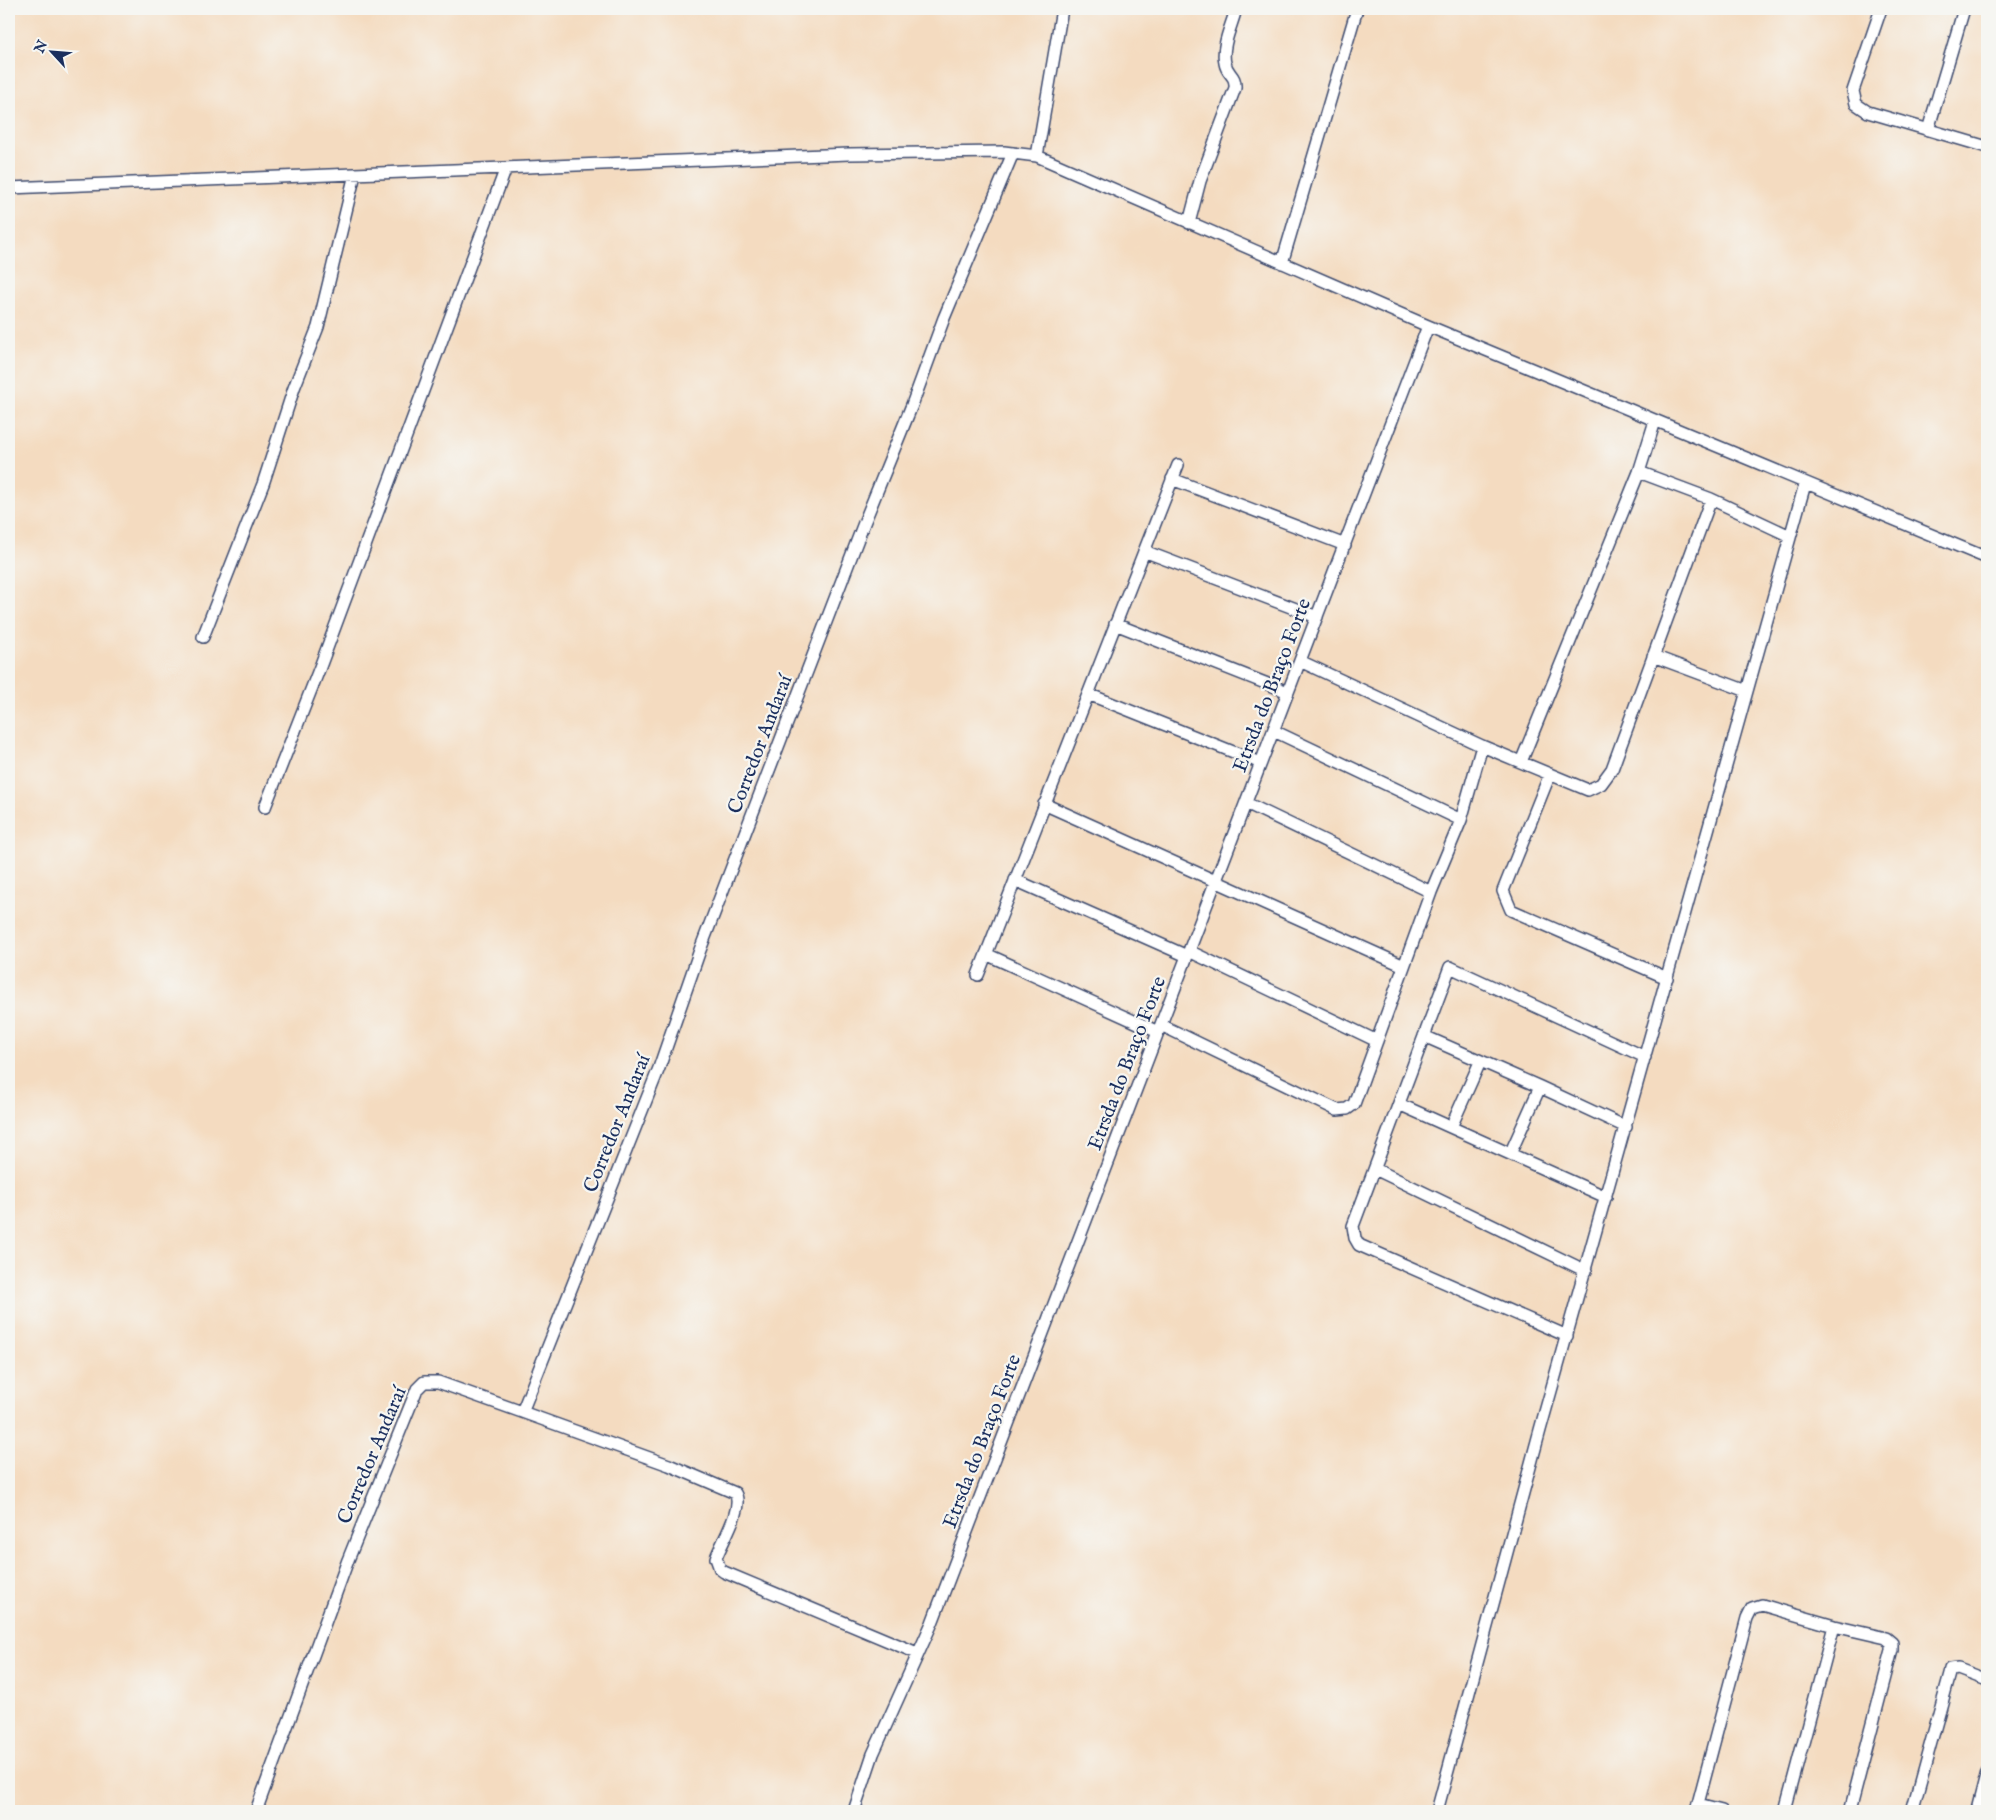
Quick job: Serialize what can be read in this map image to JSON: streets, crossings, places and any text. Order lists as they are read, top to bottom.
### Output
{
  "streets": {
    "street": ["Etrsda do Braço Forte", "Corredor Andaraí"]
  },
  "north": "top left"
}
